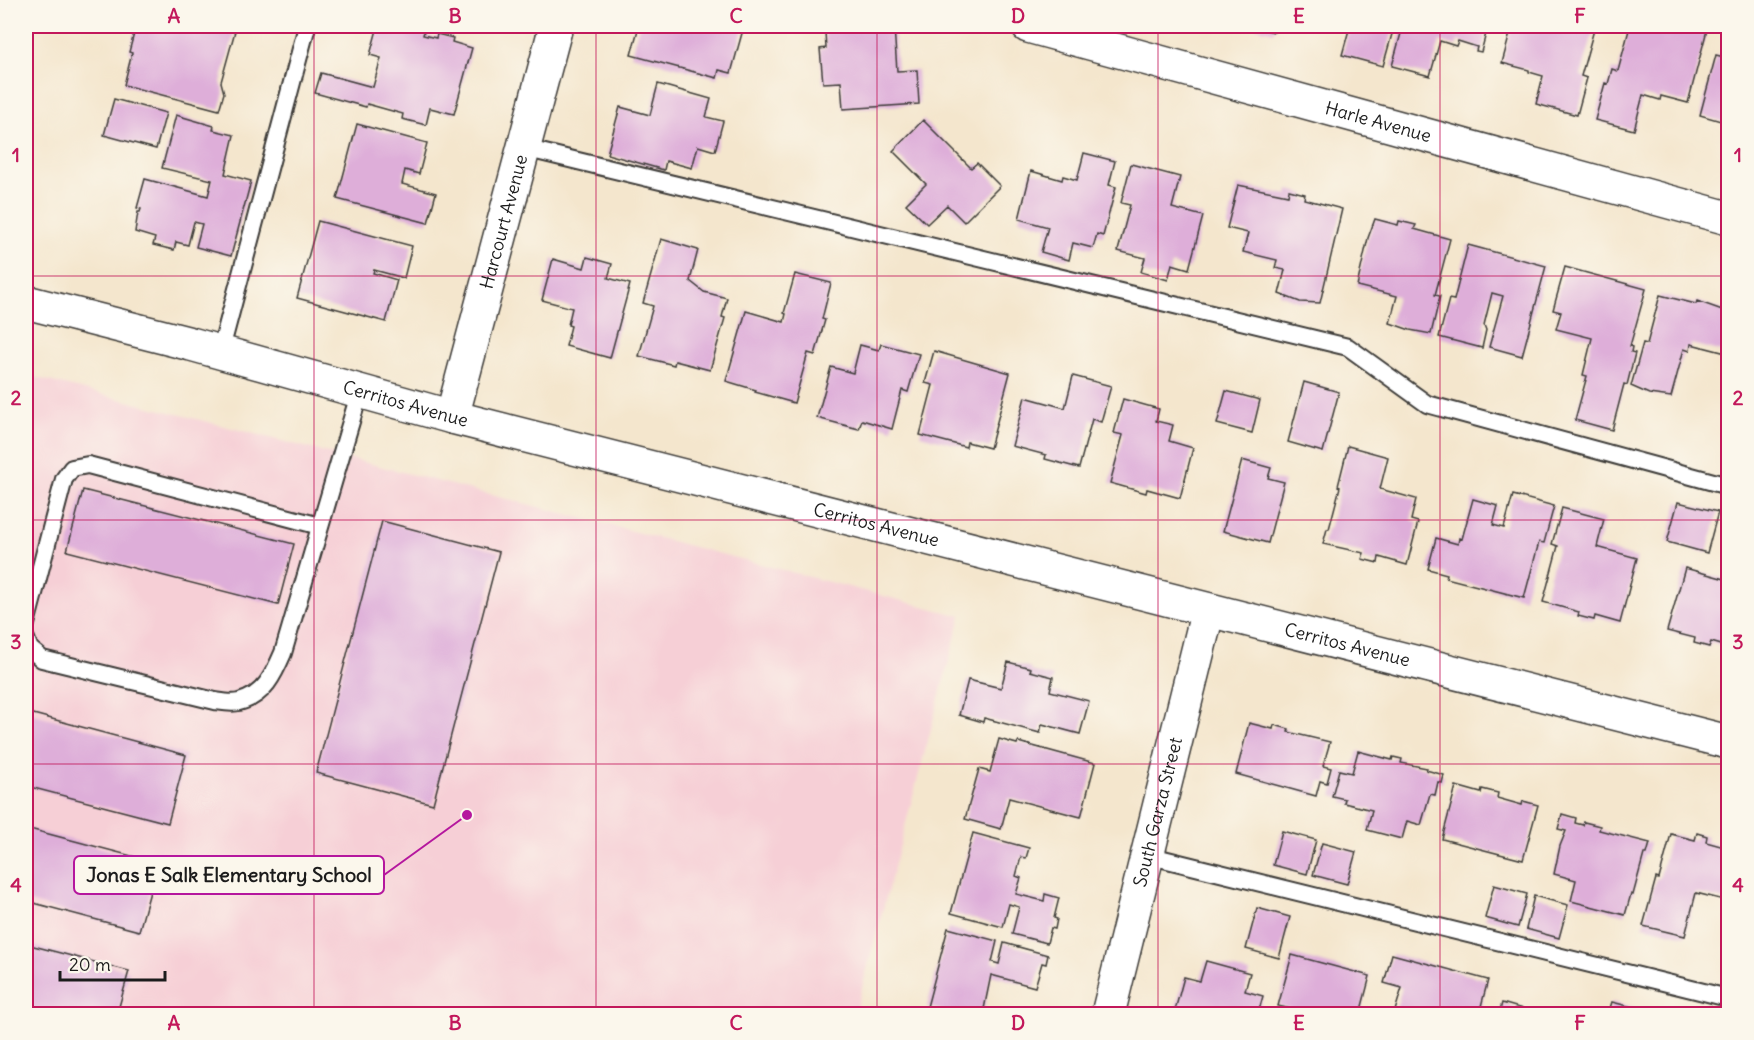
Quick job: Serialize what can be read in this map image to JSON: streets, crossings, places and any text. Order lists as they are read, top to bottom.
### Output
{
  "streets": {
    "street": [
      "Harle Avenue",
      "Harcourt Avenue",
      "Cerritos Avenue",
      "South Garza Street"
    ]
  },
  "crossings": [
    ["Harcourt Avenue", "Cerritos Avenue"],
    ["Cerritos Avenue", "South Garza Street"]
  ],
  "places": ["Jonas E Salk Elementary School"],
  "scale_bar": "20 m",
  "grid": {
    "columns": [
      "A",
      "B",
      "C",
      "D",
      "E",
      "F"
    ],
    "rows": [
      "1",
      "2",
      "3",
      "4"
    ]
  }
}
